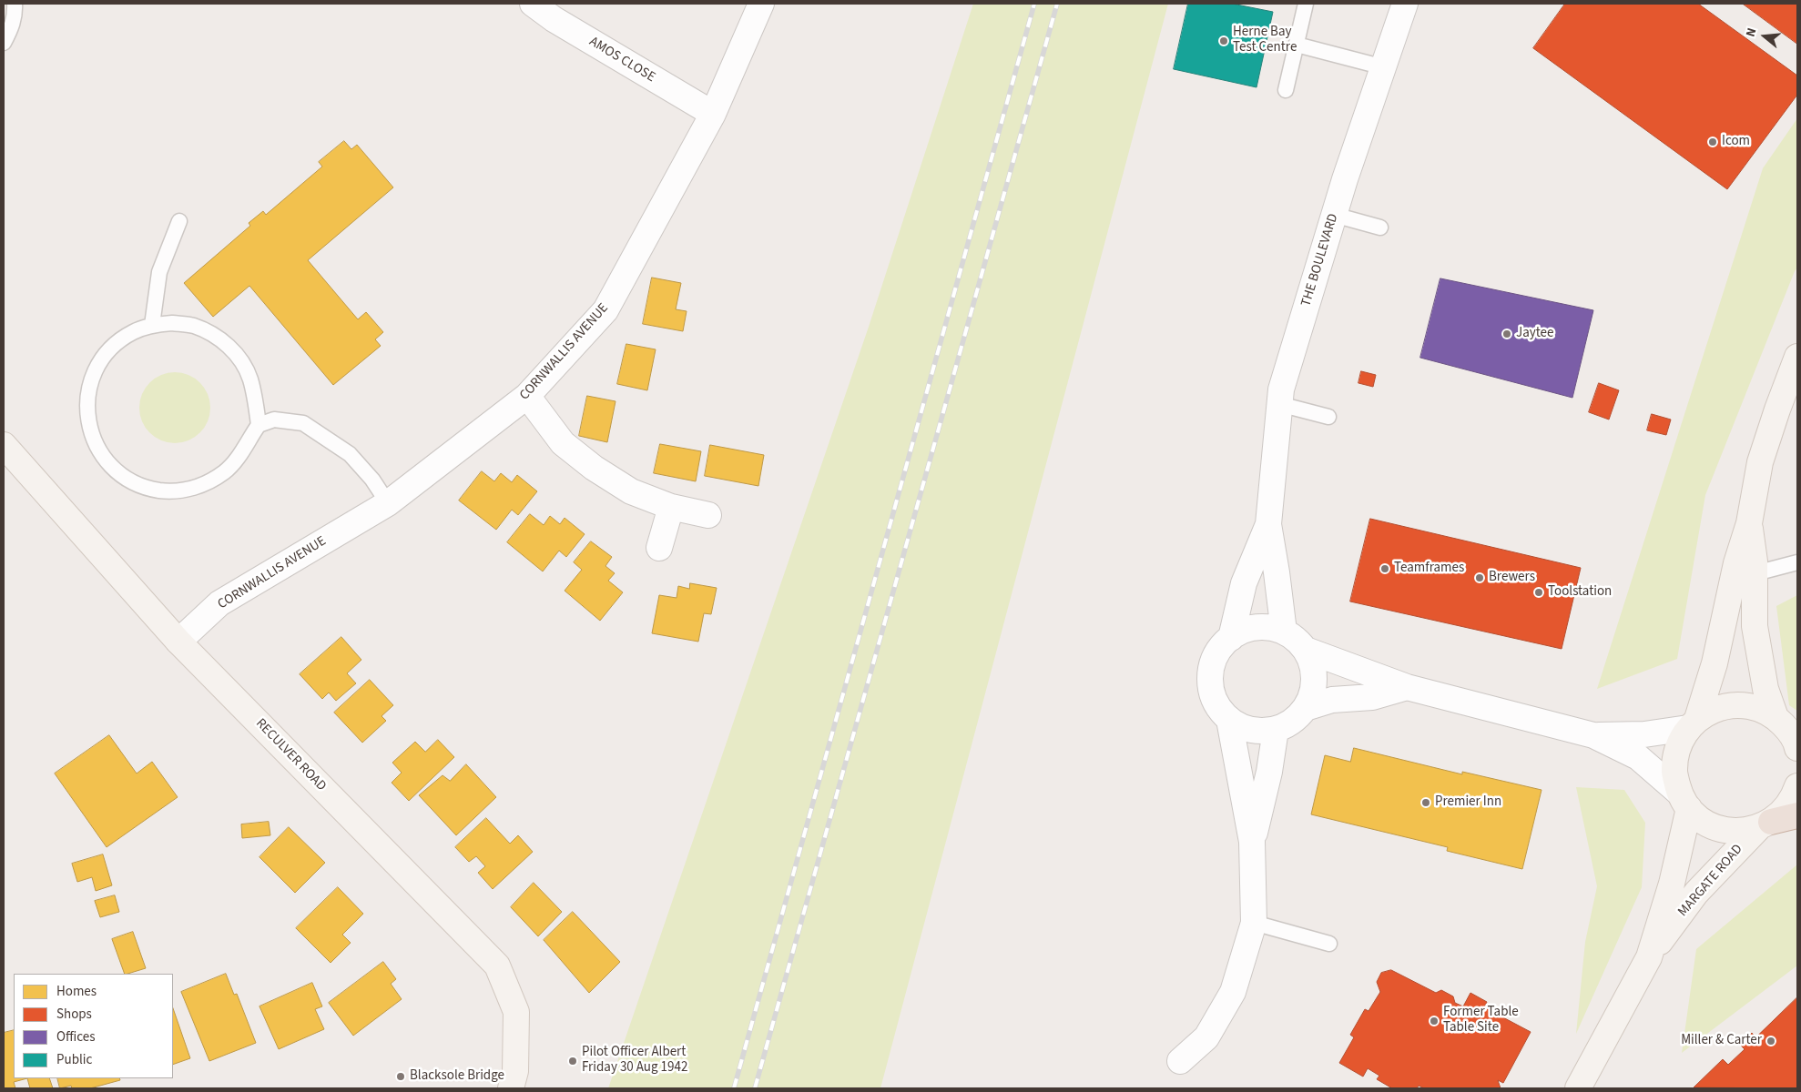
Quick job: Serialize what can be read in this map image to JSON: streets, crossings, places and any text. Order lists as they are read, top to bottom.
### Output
{
  "streets": {
    "street": [
      "AMOS CLOSE",
      "THE BOULEVARD",
      "CORNWALLIS AVENUE",
      "RECULVER ROAD",
      "MARGATE ROAD"
    ]
  },
  "crossings": [
    ["AMOS CLOSE", "CORNWALLIS AVENUE"],
    ["CORNWALLIS AVENUE", "RECULVER ROAD"]
  ],
  "places": [
    "Herne Bay Test Centre",
    "Icom",
    "Jaytee",
    "Teamframes",
    "Brewers",
    "Toolstation",
    "Premier Inn",
    "Former Table Table Site",
    "Miller & Carter",
    "Pilot Officer Albert Friday 30 Aug 1942",
    "Blacksole Bridge"
  ],
  "legend": [
    "Homes",
    "Shops",
    "Offices",
    "Public"
  ],
  "north": "left"
}
